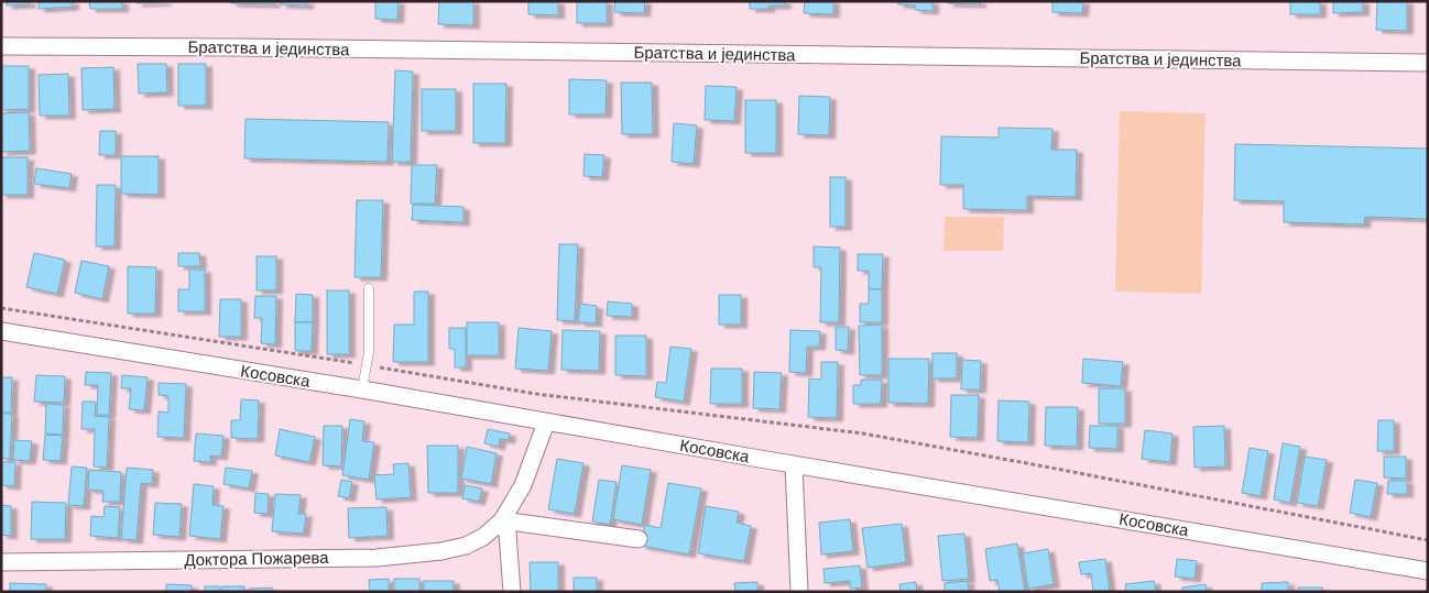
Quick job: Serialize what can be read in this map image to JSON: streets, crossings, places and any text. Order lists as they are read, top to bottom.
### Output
{
  "streets": {
    "street": ["Братства и јединства", "Косовска", "Доктора Пожарева"]
  },
  "crossings": [
    ["Косовска", "Доктора Пожарева"]
  ]
}
